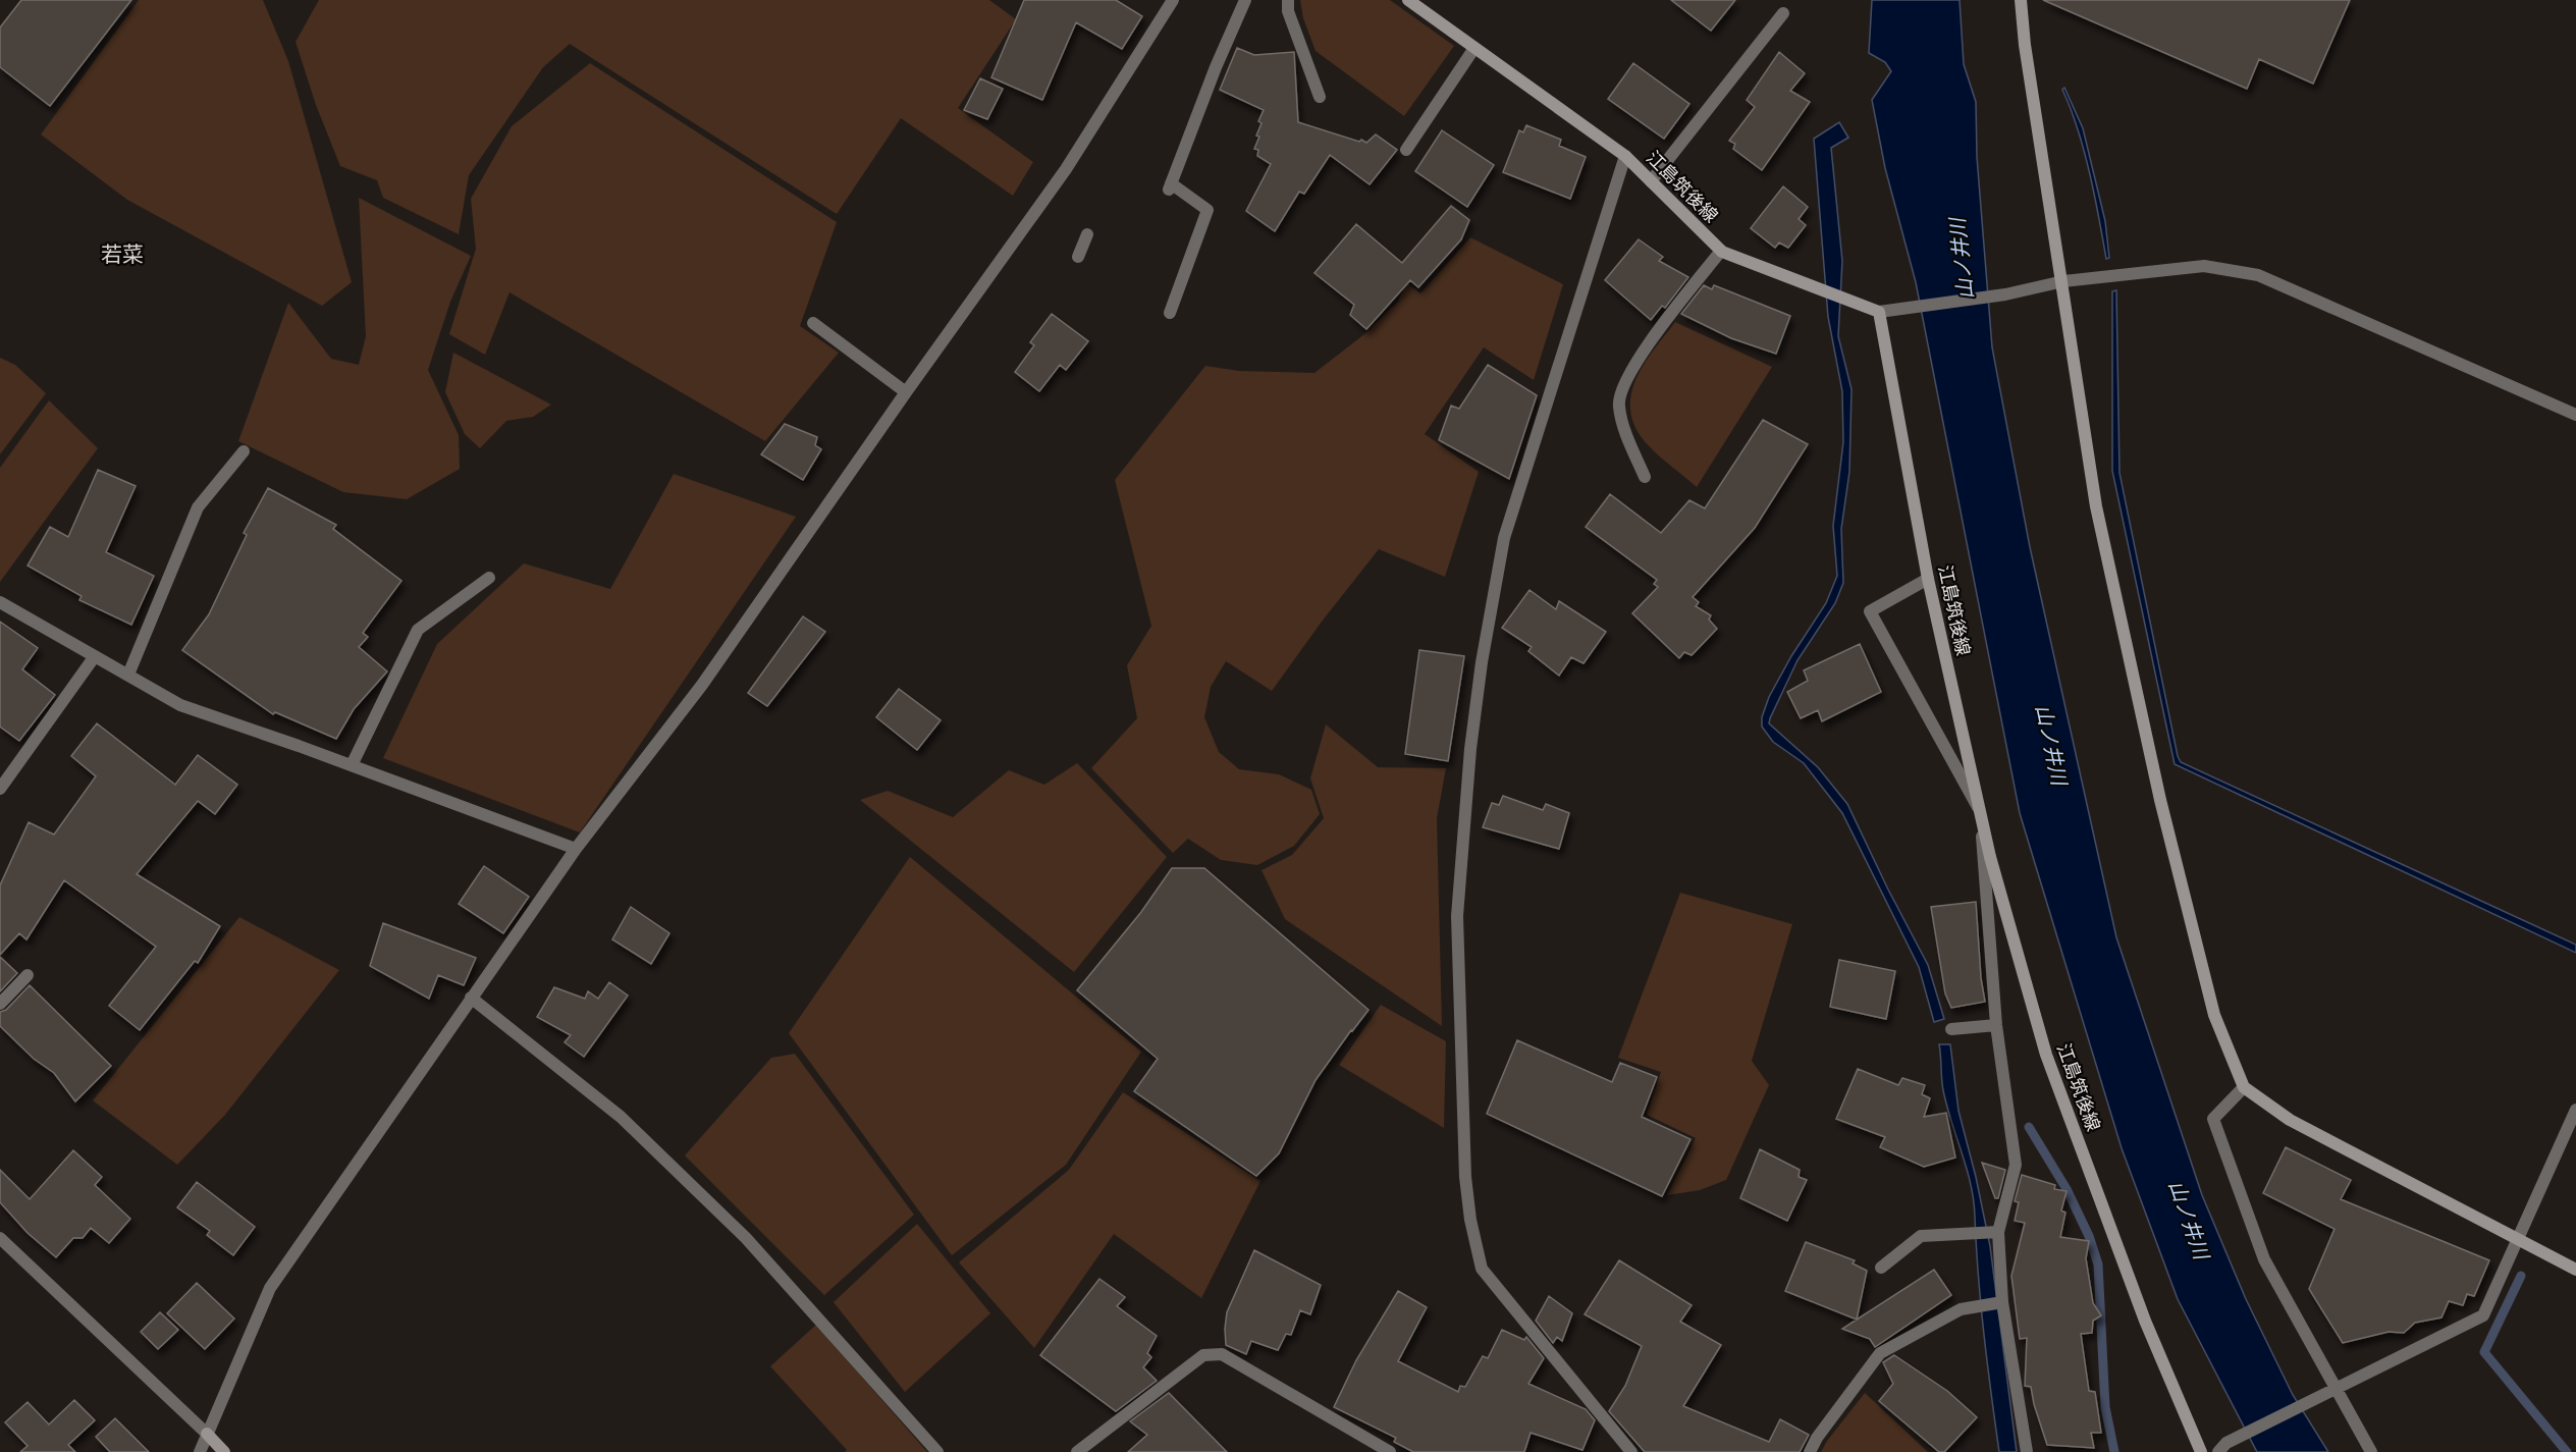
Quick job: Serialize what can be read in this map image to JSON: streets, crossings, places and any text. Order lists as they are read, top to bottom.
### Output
{
  "streets": {
    "main road": ["江島筑後線"]
  },
  "districts": ["若菜"],
  "water": ["山ノ井川"]
}
